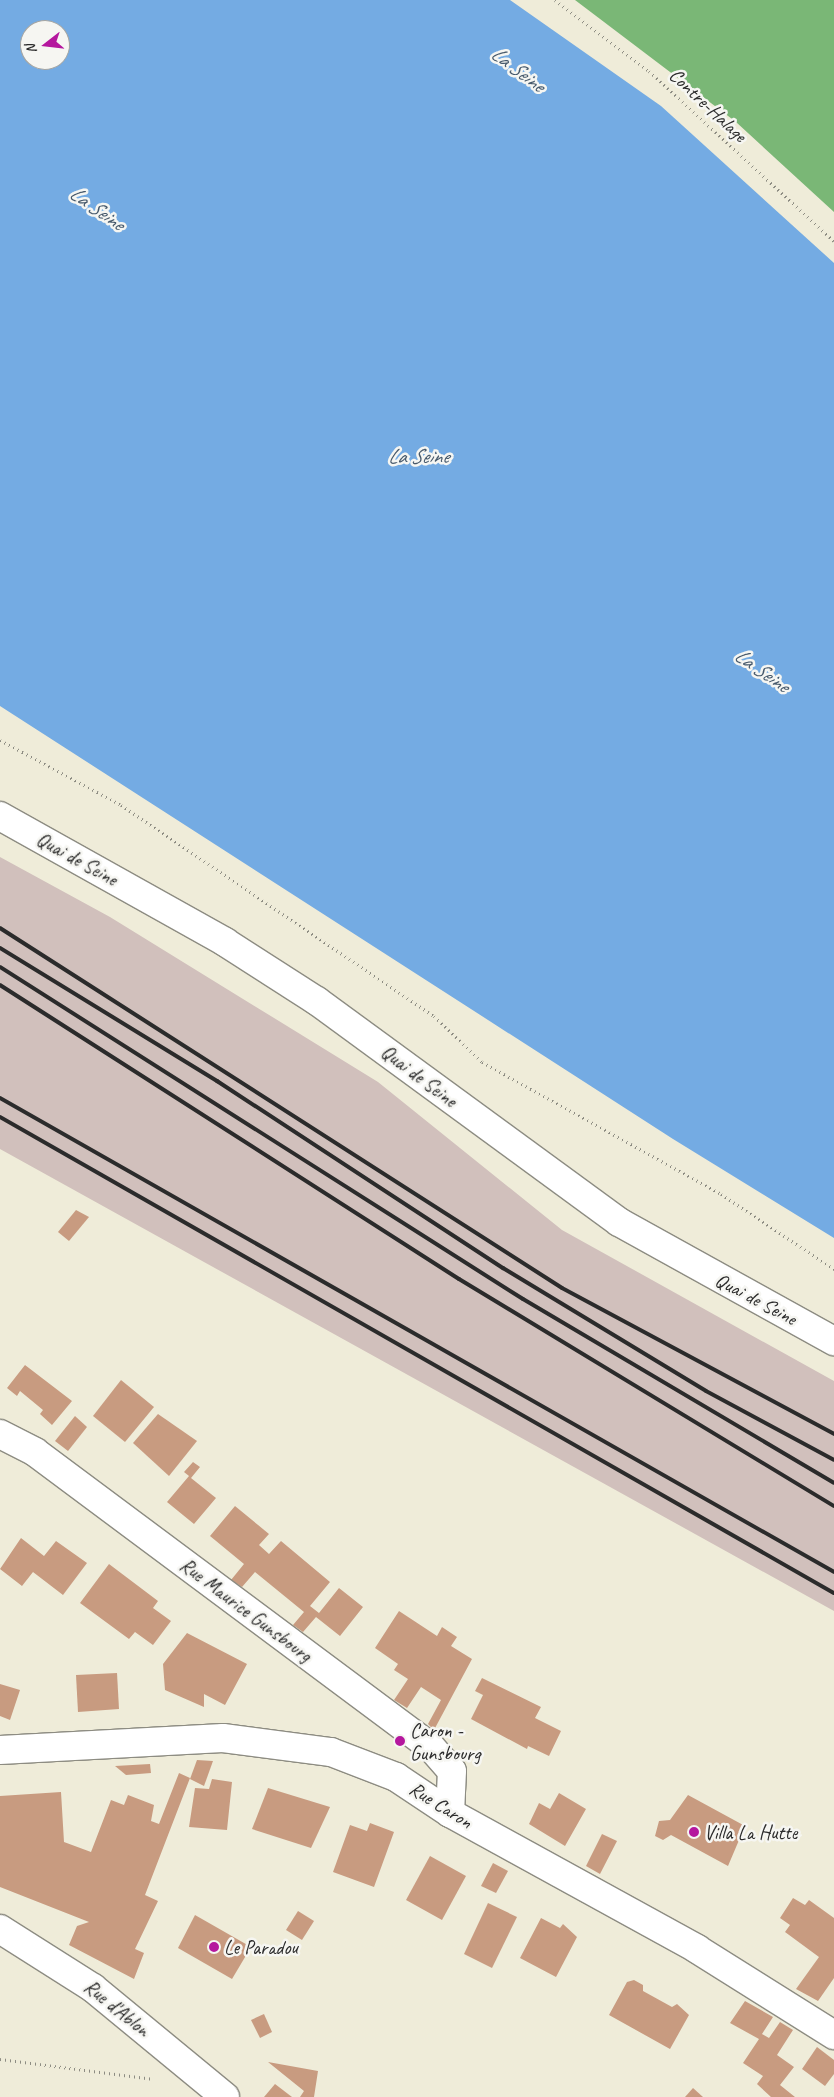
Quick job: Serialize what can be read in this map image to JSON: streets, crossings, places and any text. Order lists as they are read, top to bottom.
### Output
{
  "streets": {
    "street": [
      "Quai de Seine",
      "Rue Maurice Gunsbourg",
      "Rue Caron",
      "Rue d'Ablon"
    ],
    "path": ["Contre-Halage"]
  },
  "crossings": [
    ["Rue Maurice Gunsbourg", "Rue Caron"]
  ],
  "water": ["La Seine"],
  "places": ["Caron - Gunsbourg", "Villa La Hutte", "Le Paradou"],
  "north": "left"
}
